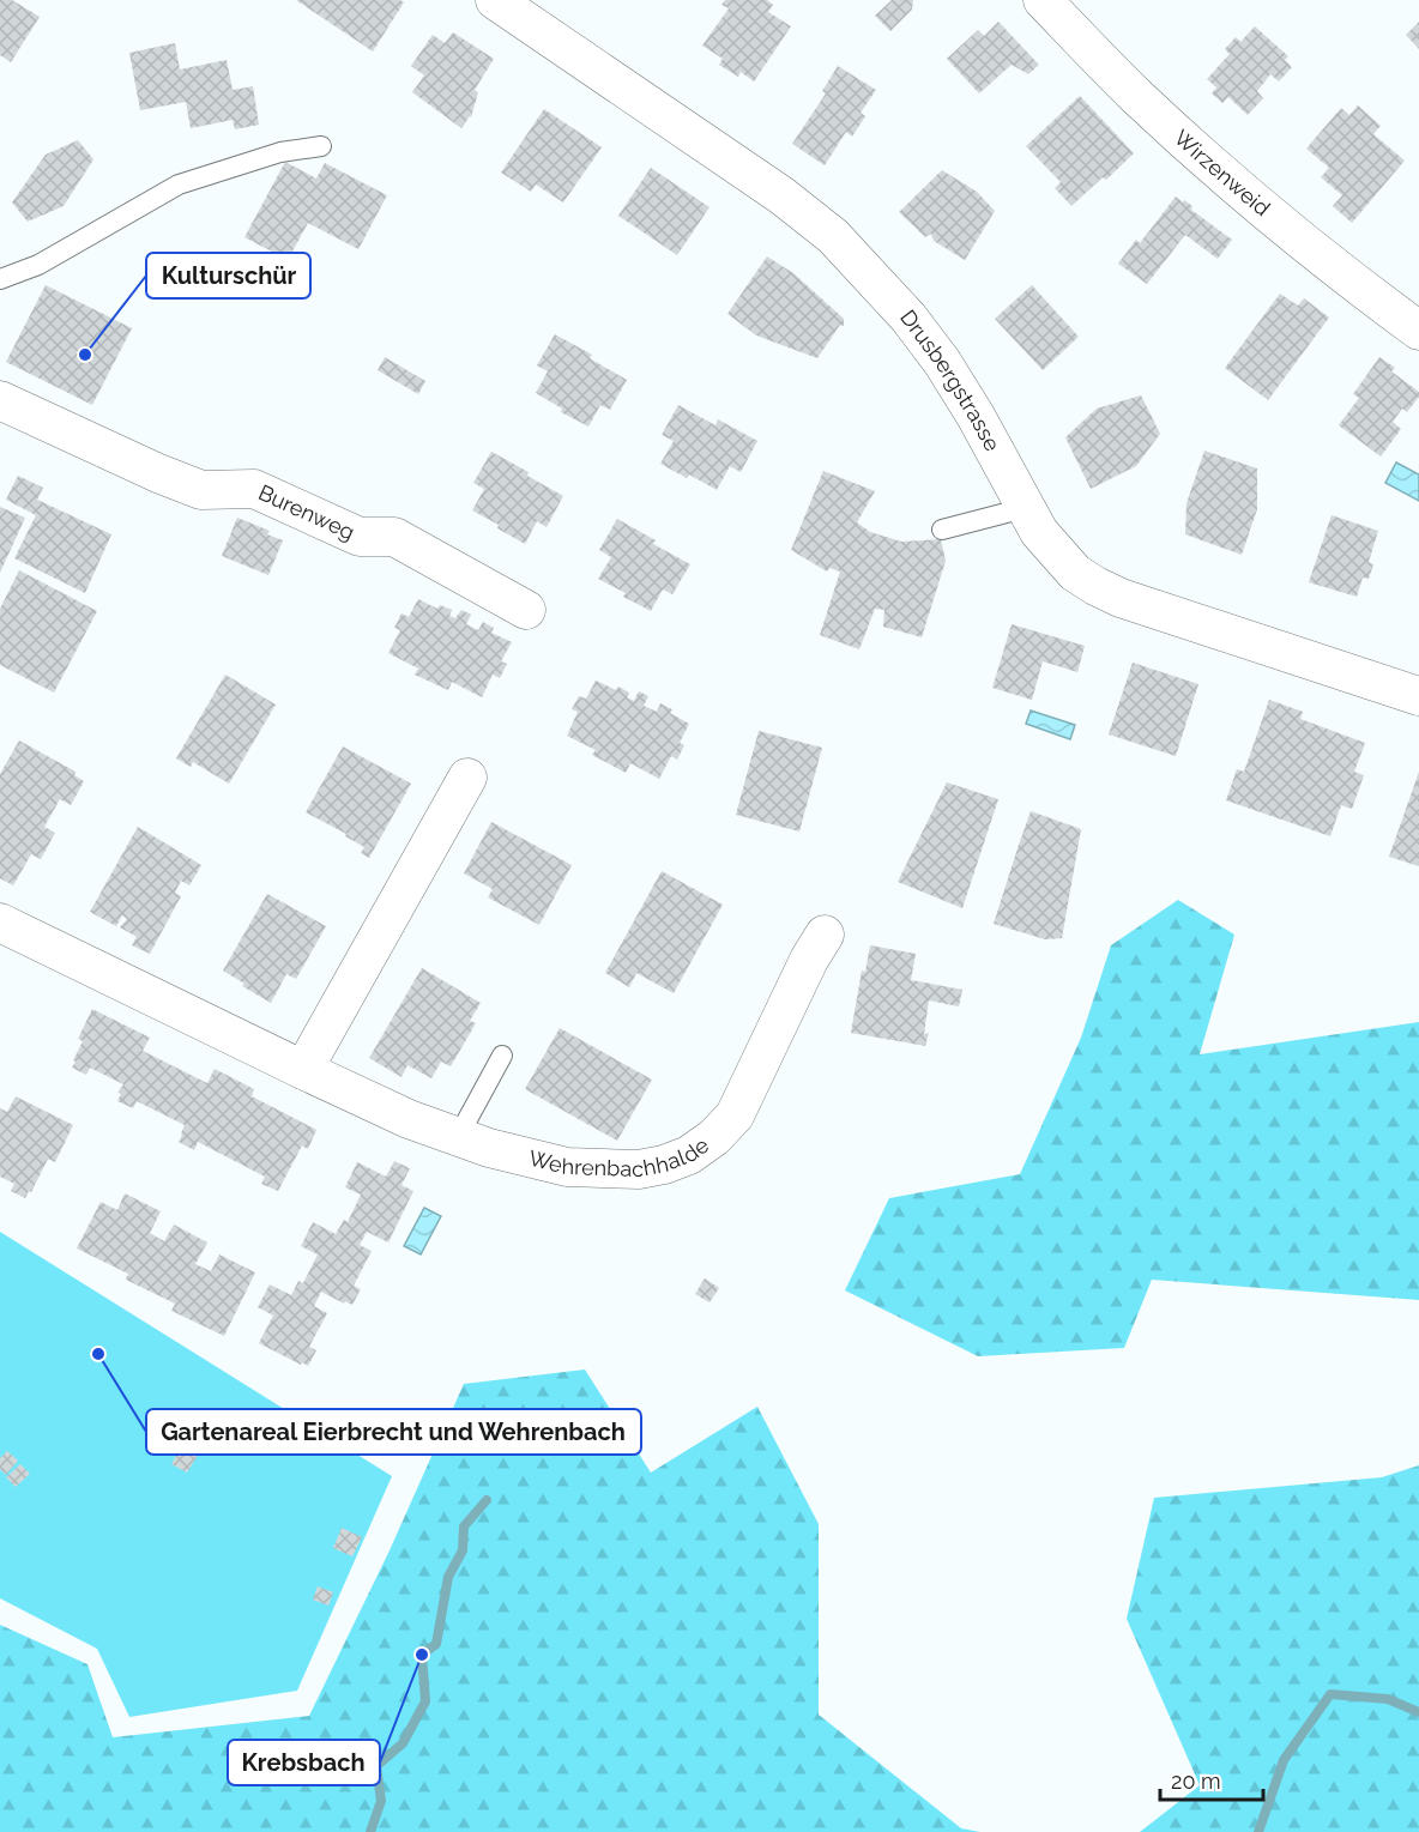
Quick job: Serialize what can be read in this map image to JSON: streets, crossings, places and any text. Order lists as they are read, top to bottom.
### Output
{
  "streets": {
    "street": [
      "Wirzenweid",
      "Drusbergstrasse",
      "Burenweg",
      "Wehrenbachhalde"
    ]
  },
  "places": ["Kulturschür", "Gartenareal Eierbrecht und Wehrenbach", "Krebsbach"],
  "scale_bar": "20 m"
}
